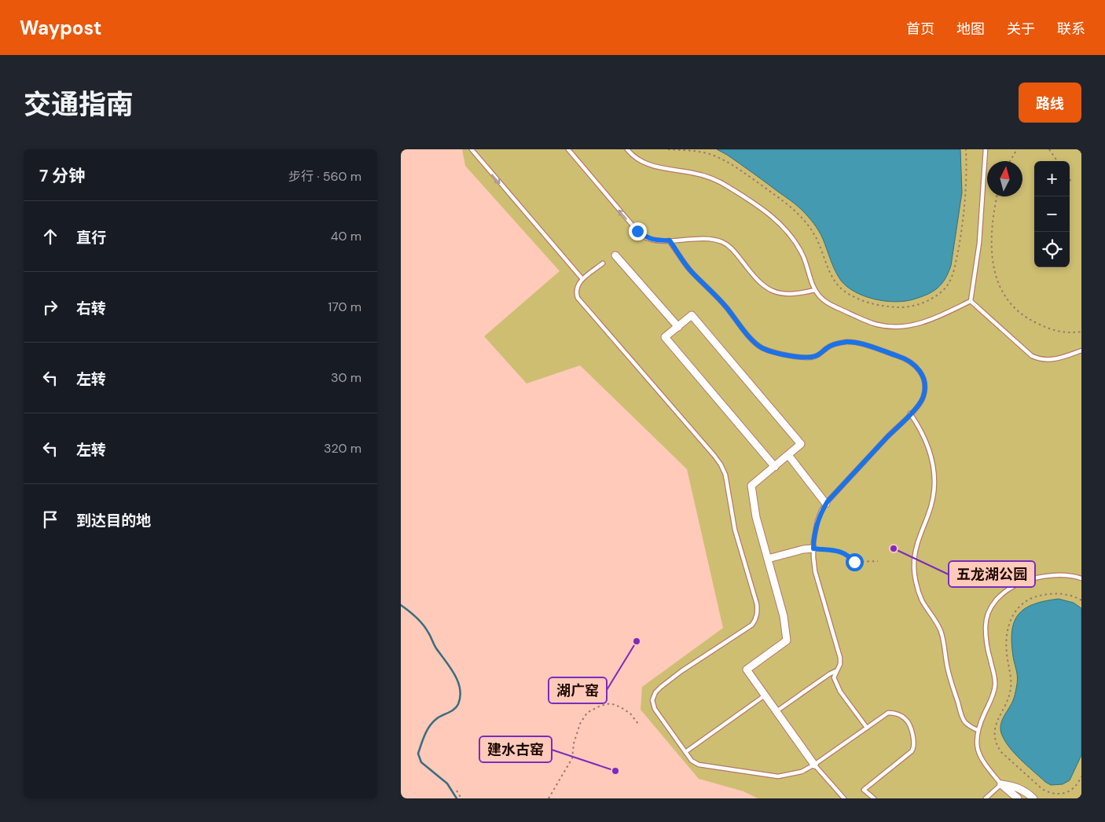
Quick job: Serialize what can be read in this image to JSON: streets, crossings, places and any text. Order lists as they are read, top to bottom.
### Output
{
  "places": ["五龙湖公园", "湖广窑", "建水古窑"],
  "north": "top",
  "page": {
    "header": "Waypost",
    "nav": [
      "首页",
      "地图",
      "关于",
      "联系"
    ],
    "title": "交通指南",
    "buttons": "路线",
    "heading": ["7 分钟", "步行 · 560 m"],
    "map_buttons": ["+", "−"],
    "list": [
      ["直行", "40 m"],
      ["右转", "170 m"],
      ["左转", "30 m"],
      ["左转", "320 m"],
      "到达目的地"
    ]
  }
}
